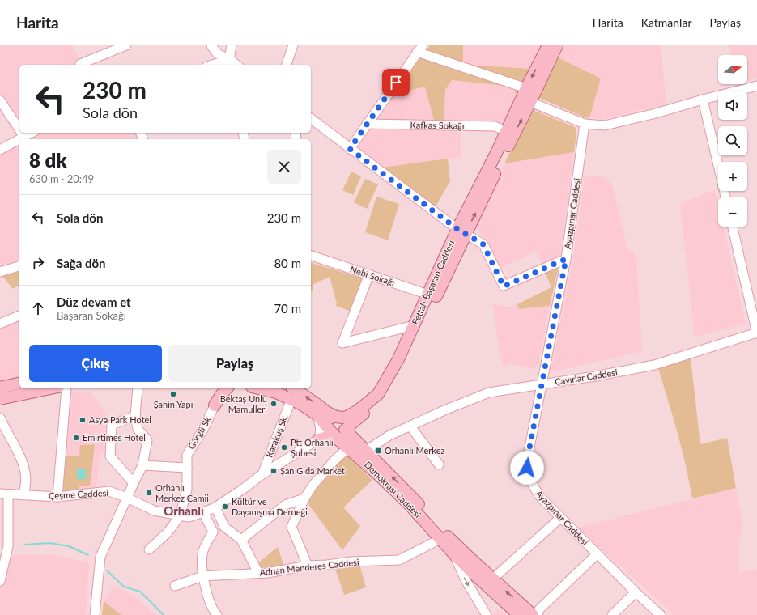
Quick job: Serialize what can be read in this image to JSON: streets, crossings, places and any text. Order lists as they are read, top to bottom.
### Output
{
  "streets": {
    "main road": ["Fettah Başaran Caddesi", "Demokrasi Caddesi"],
    "street": [
      "Kafkas Sokağı",
      "Ayazpınar Caddesi",
      "Nebi Sokağı",
      "Çayırlar Caddesi",
      "Görgü Sk.",
      "Karakuş Sk.",
      "Çeşme Caddesi",
      "Adnan Menderes Caddesi"
    ]
  },
  "crossings": [
    ["Kafkas Sokağı", "Fettah Başaran Caddesi"],
    ["Ayazpınar Caddesi", "Çayırlar Caddesi"],
    ["Nebi Sokağı", "Fettah Başaran Caddesi"],
    ["Fettah Başaran Caddesi", "Çayırlar Caddesi"],
    ["Fettah Başaran Caddesi", "Demokrasi Caddesi"],
    ["Çayırlar Caddesi", "Demokrasi Caddesi"],
    ["Çayırlar Caddesi", "Adnan Menderes Caddesi"],
    ["Görgü Sk.", "Çeşme Caddesi"],
    ["Karakuş Sk.", "Çeşme Caddesi"],
    ["Demokrasi Caddesi", "Adnan Menderes Caddesi"]
  ],
  "districts": ["Orhanlı"],
  "places": {
    "other": [
      "Şahin Yapı",
      "Bektaş Unlu Mamulleri",
      "Asya Park Hotel",
      "Emirtimes Hotel",
      "Ptt Orhanlı Şubesi",
      "Şan Gıda Market",
      "Orhanlı Merkez Camii",
      "Kültür ve Dayanışma Derneği"
    ],
    "transit": ["Orhanlı Merkez"]
  },
  "north": "right",
  "page": {
    "header": "Harita",
    "nav": ["Harita", "Katmanlar", "Paylaş"],
    "map_buttons": ["+", "−"],
    "turn": ["230 m", "Sola dön"],
    "heading": ["8 dk", "630 m · 20:49"],
    "list": [
      {
        "name": "Sola dön",
        "value": "230 m"
      },
      {
        "name": "Sağa dön",
        "value": "80 m"
      },
      {
        "name": "Düz devam et",
        "note": "Başaran Sokağı",
        "value": "70 m"
      }
    ],
    "buttons": ["Çıkış", "Paylaş"]
  }
}
